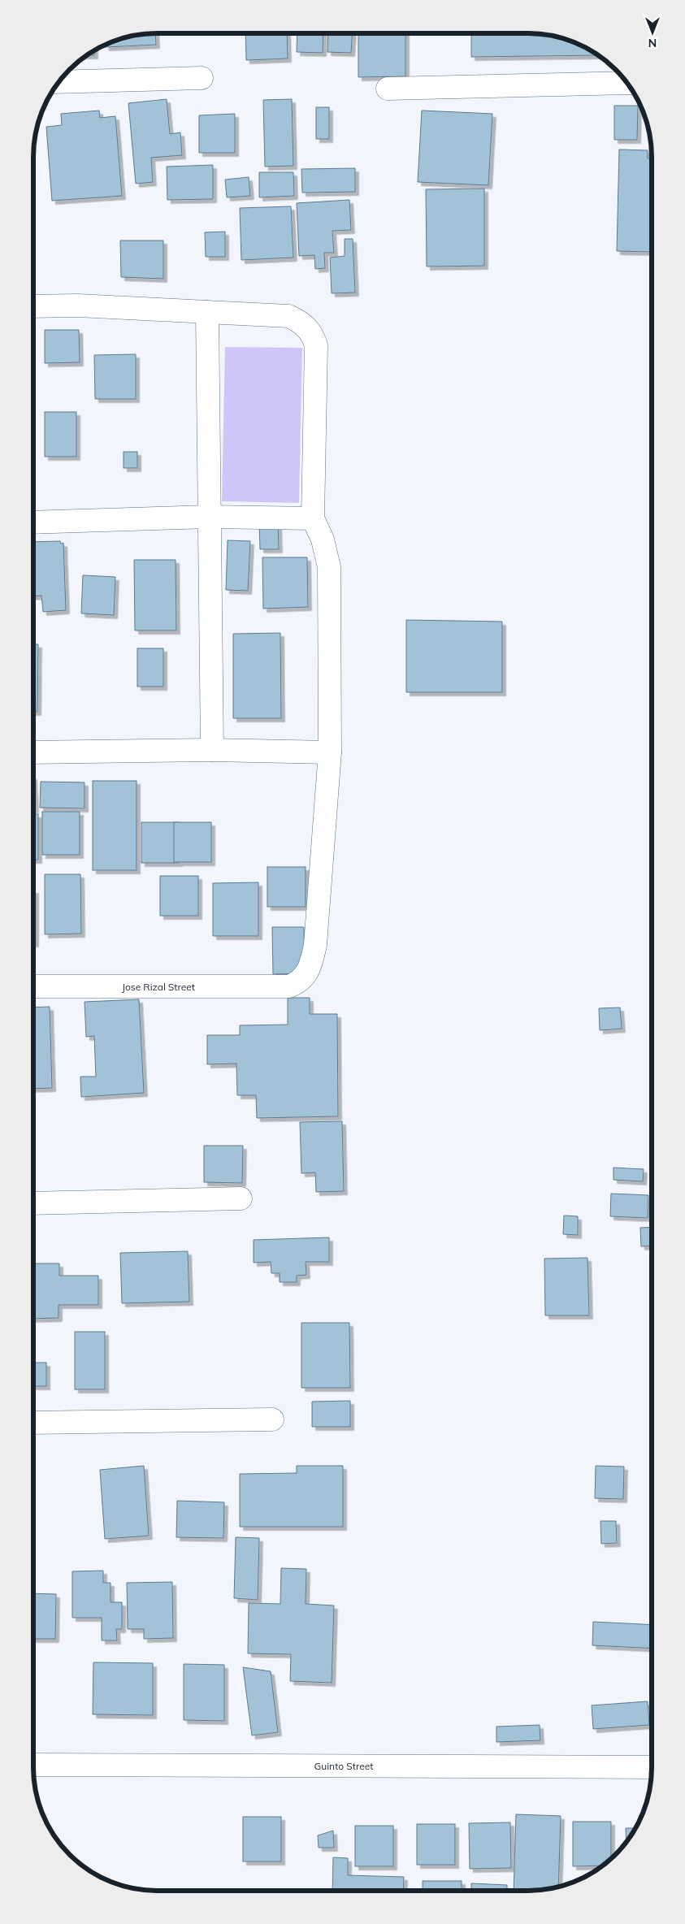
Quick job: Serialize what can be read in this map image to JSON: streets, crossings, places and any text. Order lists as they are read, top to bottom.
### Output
{
  "streets": {
    "street": ["Jose Rizal Street", "Guinto Street"]
  },
  "north": "bottom"
}
